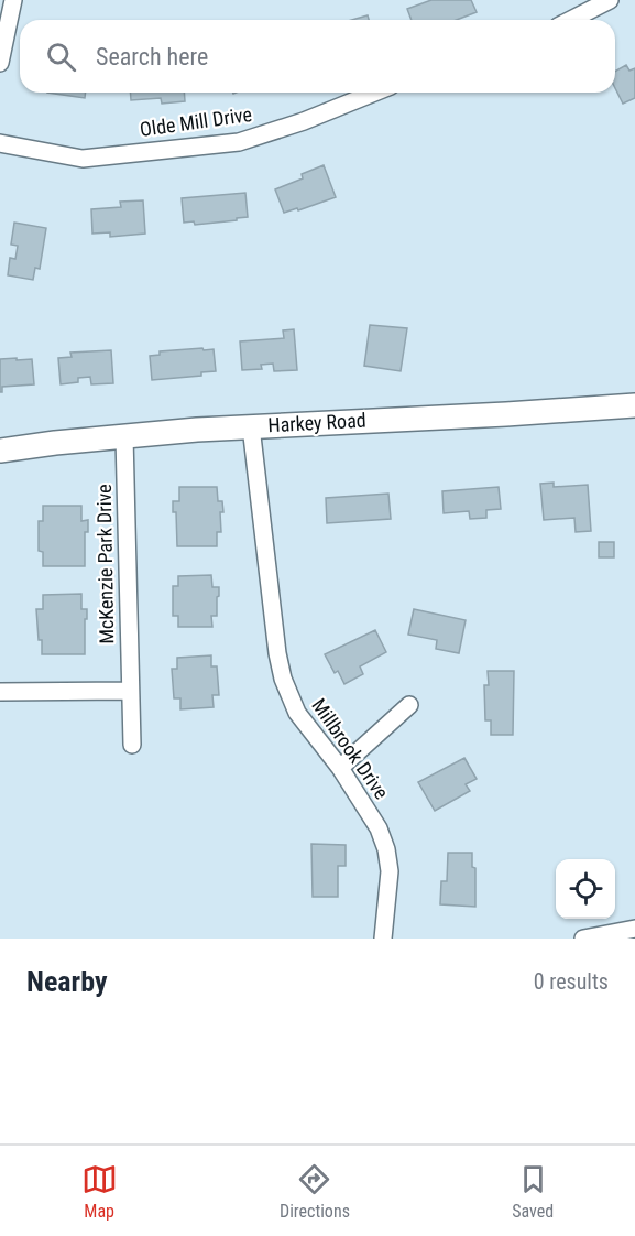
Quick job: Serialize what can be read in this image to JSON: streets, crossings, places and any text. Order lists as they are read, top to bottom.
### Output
{
  "streets": {
    "street": [
      "Olde Mill Drive",
      "Harkey Road",
      "McKenzie Park Drive",
      "Millbrook Drive"
    ]
  },
  "crossings": [
    ["Harkey Road", "McKenzie Park Drive"],
    ["Harkey Road", "Millbrook Drive"]
  ],
  "page": {
    "search": "Search here",
    "heading": ["Nearby", "0 results"],
    "nav": ["Map", "Directions", "Saved"]
  }
}
